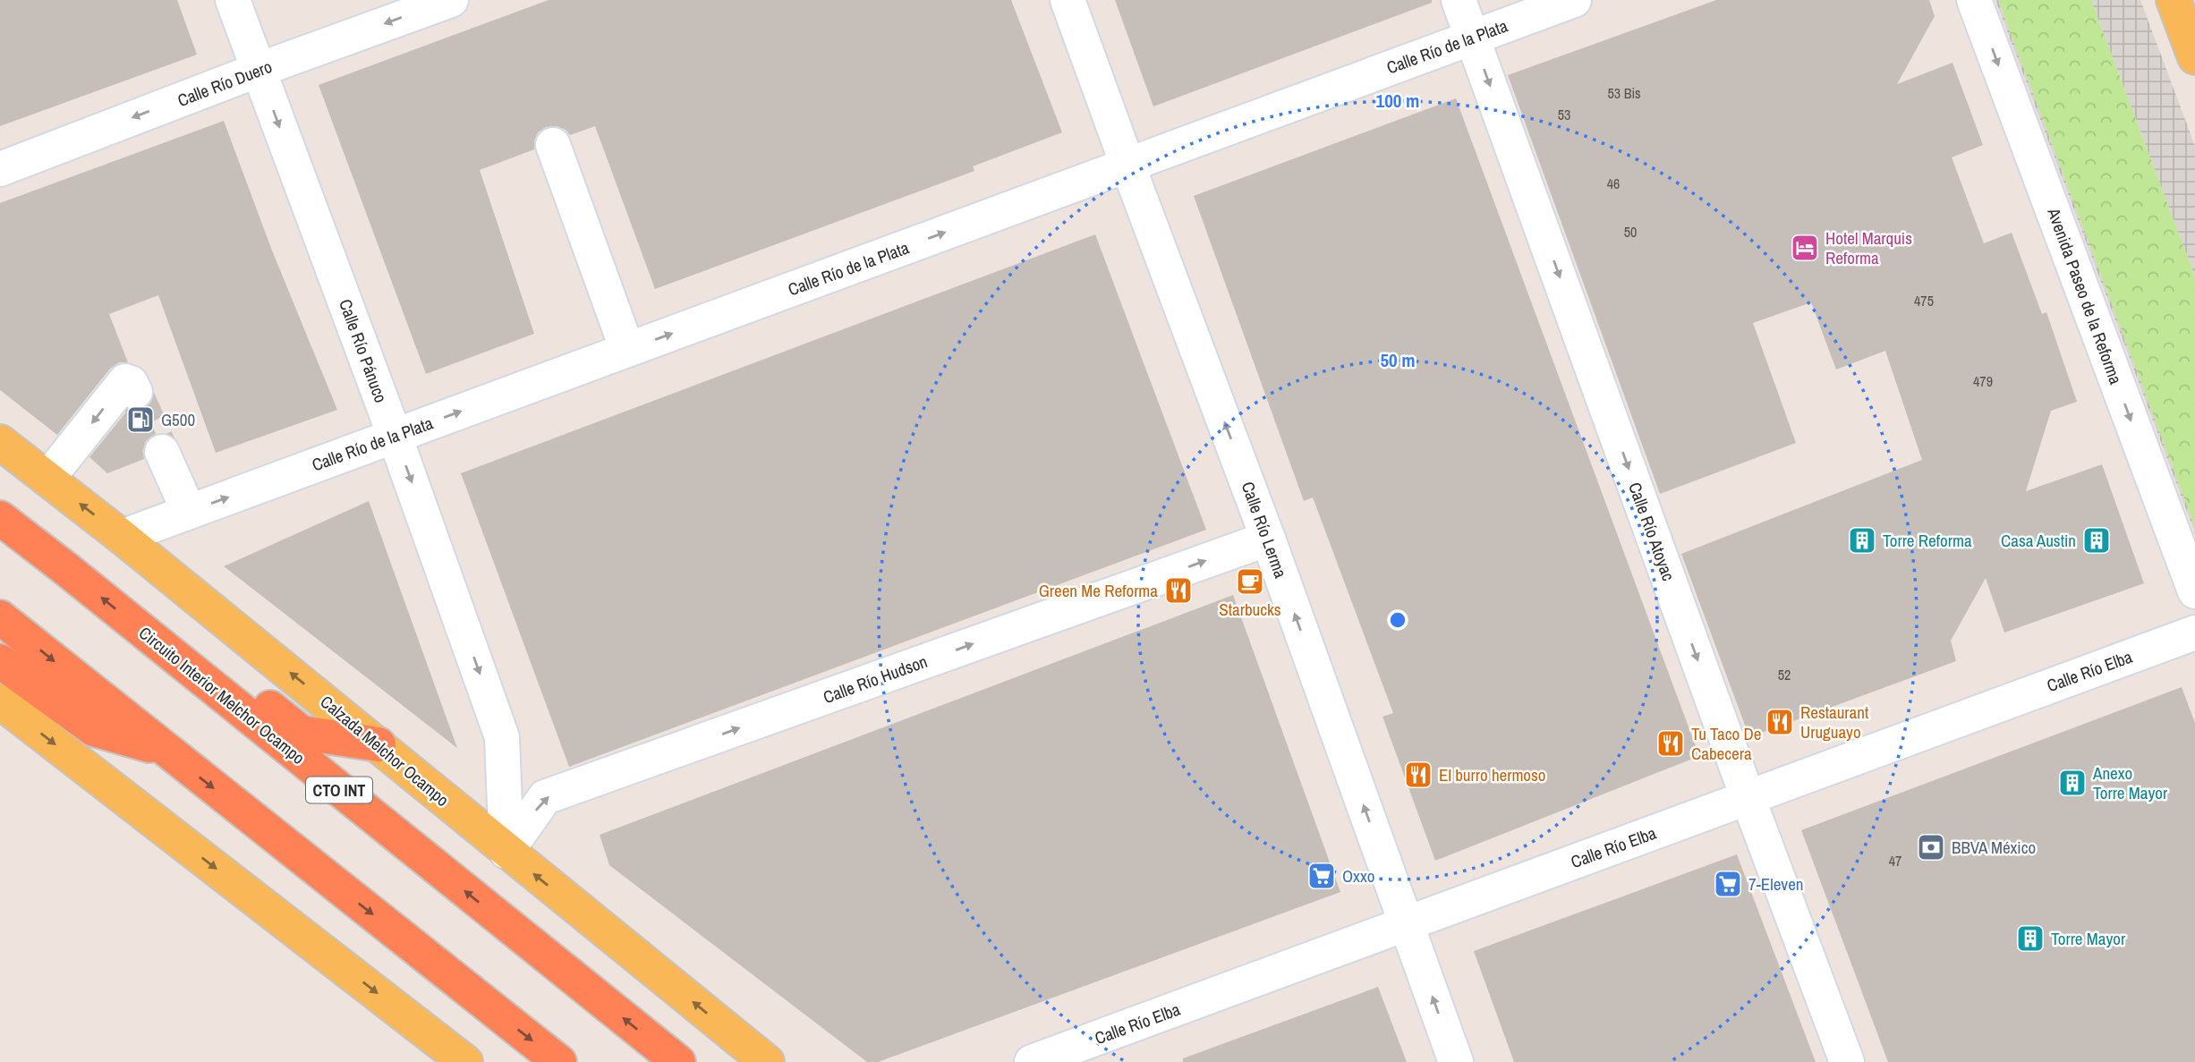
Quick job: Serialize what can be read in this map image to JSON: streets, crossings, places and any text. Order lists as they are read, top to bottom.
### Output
{
  "streets": {
    "highway": ["Circuito Interior Melchor Ocampo", "CTO INT"],
    "main road": ["Calzada Melchor Ocampo"],
    "street": [
      "Calle Río de la Plata",
      "Calle Río Duero",
      "Avenida Paseo de la Reforma",
      "Calle Río Pánuco",
      "Calle Río Lerma",
      "Calle Río Atoyac",
      "Calle Río Elba",
      "Calle Río Hudson"
    ]
  },
  "crossings": [
    ["Calle Río de la Plata", "Calle Río Pánuco"],
    ["Calle Río de la Plata", "Calle Río Lerma"],
    ["Calle Río de la Plata", "Calle Río Atoyac"],
    ["Calle Río de la Plata", "Calzada Melchor Ocampo"],
    ["Calle Río Duero", "Calle Río Pánuco"],
    ["Calle Río Pánuco", "Calle Río Hudson"],
    ["Calle Río Pánuco", "Calzada Melchor Ocampo"],
    ["Calle Río Lerma", "Calle Río Elba"],
    ["Calle Río Lerma", "Calle Río Hudson"],
    ["Calle Río Atoyac", "Calle Río Elba"],
    ["Calle Río Hudson", "Calzada Melchor Ocampo"]
  ],
  "one_way": [
    "Calle Río de la Plata",
    "Calle Río Duero",
    "Avenida Paseo de la Reforma",
    "Calle Río Lerma",
    "Calle Río Atoyac",
    "Calle Río Hudson"
  ],
  "places": {
    "hotel": ["Hotel Marquis Reforma"],
    "fuel station": ["G500"],
    "building": [
      "Torre Reforma",
      "Casa Austin",
      "Anexo Torre Mayor",
      "Torre Mayor"
    ],
    "cafe": ["Starbucks"],
    "restaurant": [
      "Green Me Reforma",
      "Restaurant Uruguayo",
      "Tu Taco De Cabecera",
      "El burro hermoso"
    ],
    "bank": ["BBVA México"],
    "supermarket": ["Oxxo", "7-Eleven"]
  },
  "house_numbers": [
    "53 Bis",
    "53",
    "46",
    "50",
    "475",
    "479",
    "52",
    "47"
  ],
  "rings": ["100 m", "50 m"]
}
